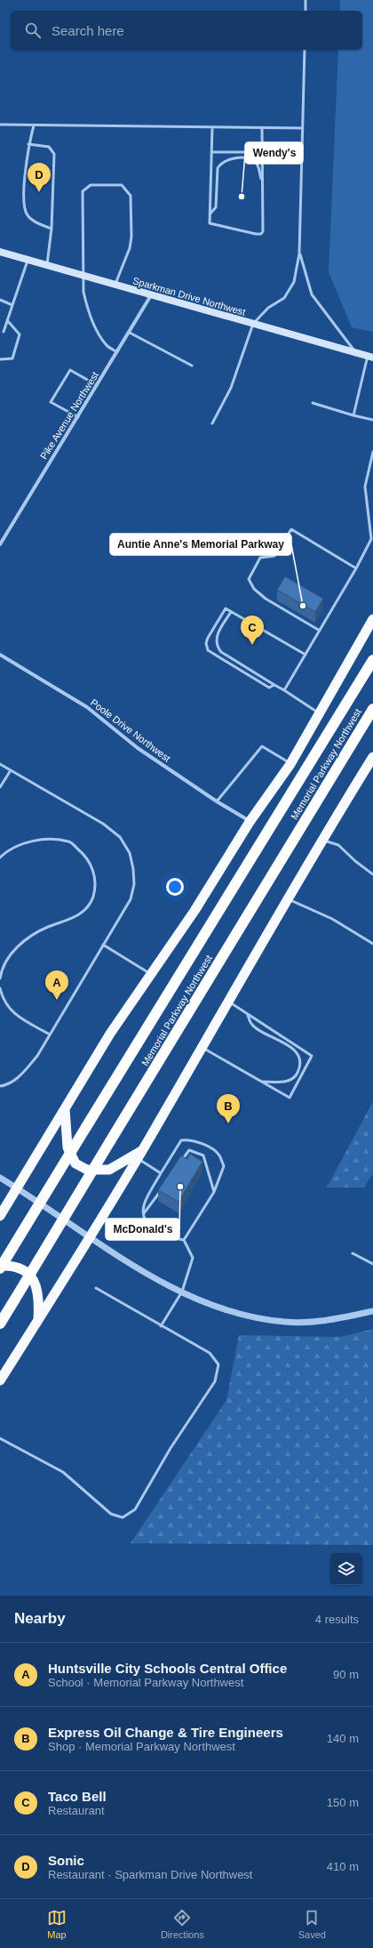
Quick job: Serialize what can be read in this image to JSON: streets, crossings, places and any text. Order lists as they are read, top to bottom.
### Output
{
  "streets": {
    "highway": ["Memorial Parkway Northwest"],
    "main road": ["Sparkman Drive Northwest"],
    "street": ["Pike Avenue Northwest", "Poole Drive Northwest"]
  },
  "crossings": [
    ["Sparkman Drive Northwest", "Pike Avenue Northwest"]
  ],
  "places": ["Wendy's", "Auntie Anne's Memorial Parkway", "McDonald's"],
  "page": {
    "search": "Search here",
    "pins": [
      "D",
      "C",
      "A",
      "B"
    ],
    "heading": ["Nearby", "4 results"],
    "list": [
      {
        "mark": "A",
        "name": "Huntsville City Schools Central Office",
        "note": "School · Memorial Parkway Northwest",
        "value": "90 m"
      },
      {
        "mark": "B",
        "name": "Express Oil Change & Tire Engineers",
        "note": "Shop · Memorial Parkway Northwest",
        "value": "140 m"
      },
      {
        "mark": "C",
        "name": "Taco Bell",
        "note": "Restaurant",
        "value": "150 m"
      },
      {
        "mark": "D",
        "name": "Sonic",
        "note": "Restaurant · Sparkman Drive Northwest",
        "value": "410 m"
      }
    ],
    "nav": ["Map", "Directions", "Saved"]
  }
}
